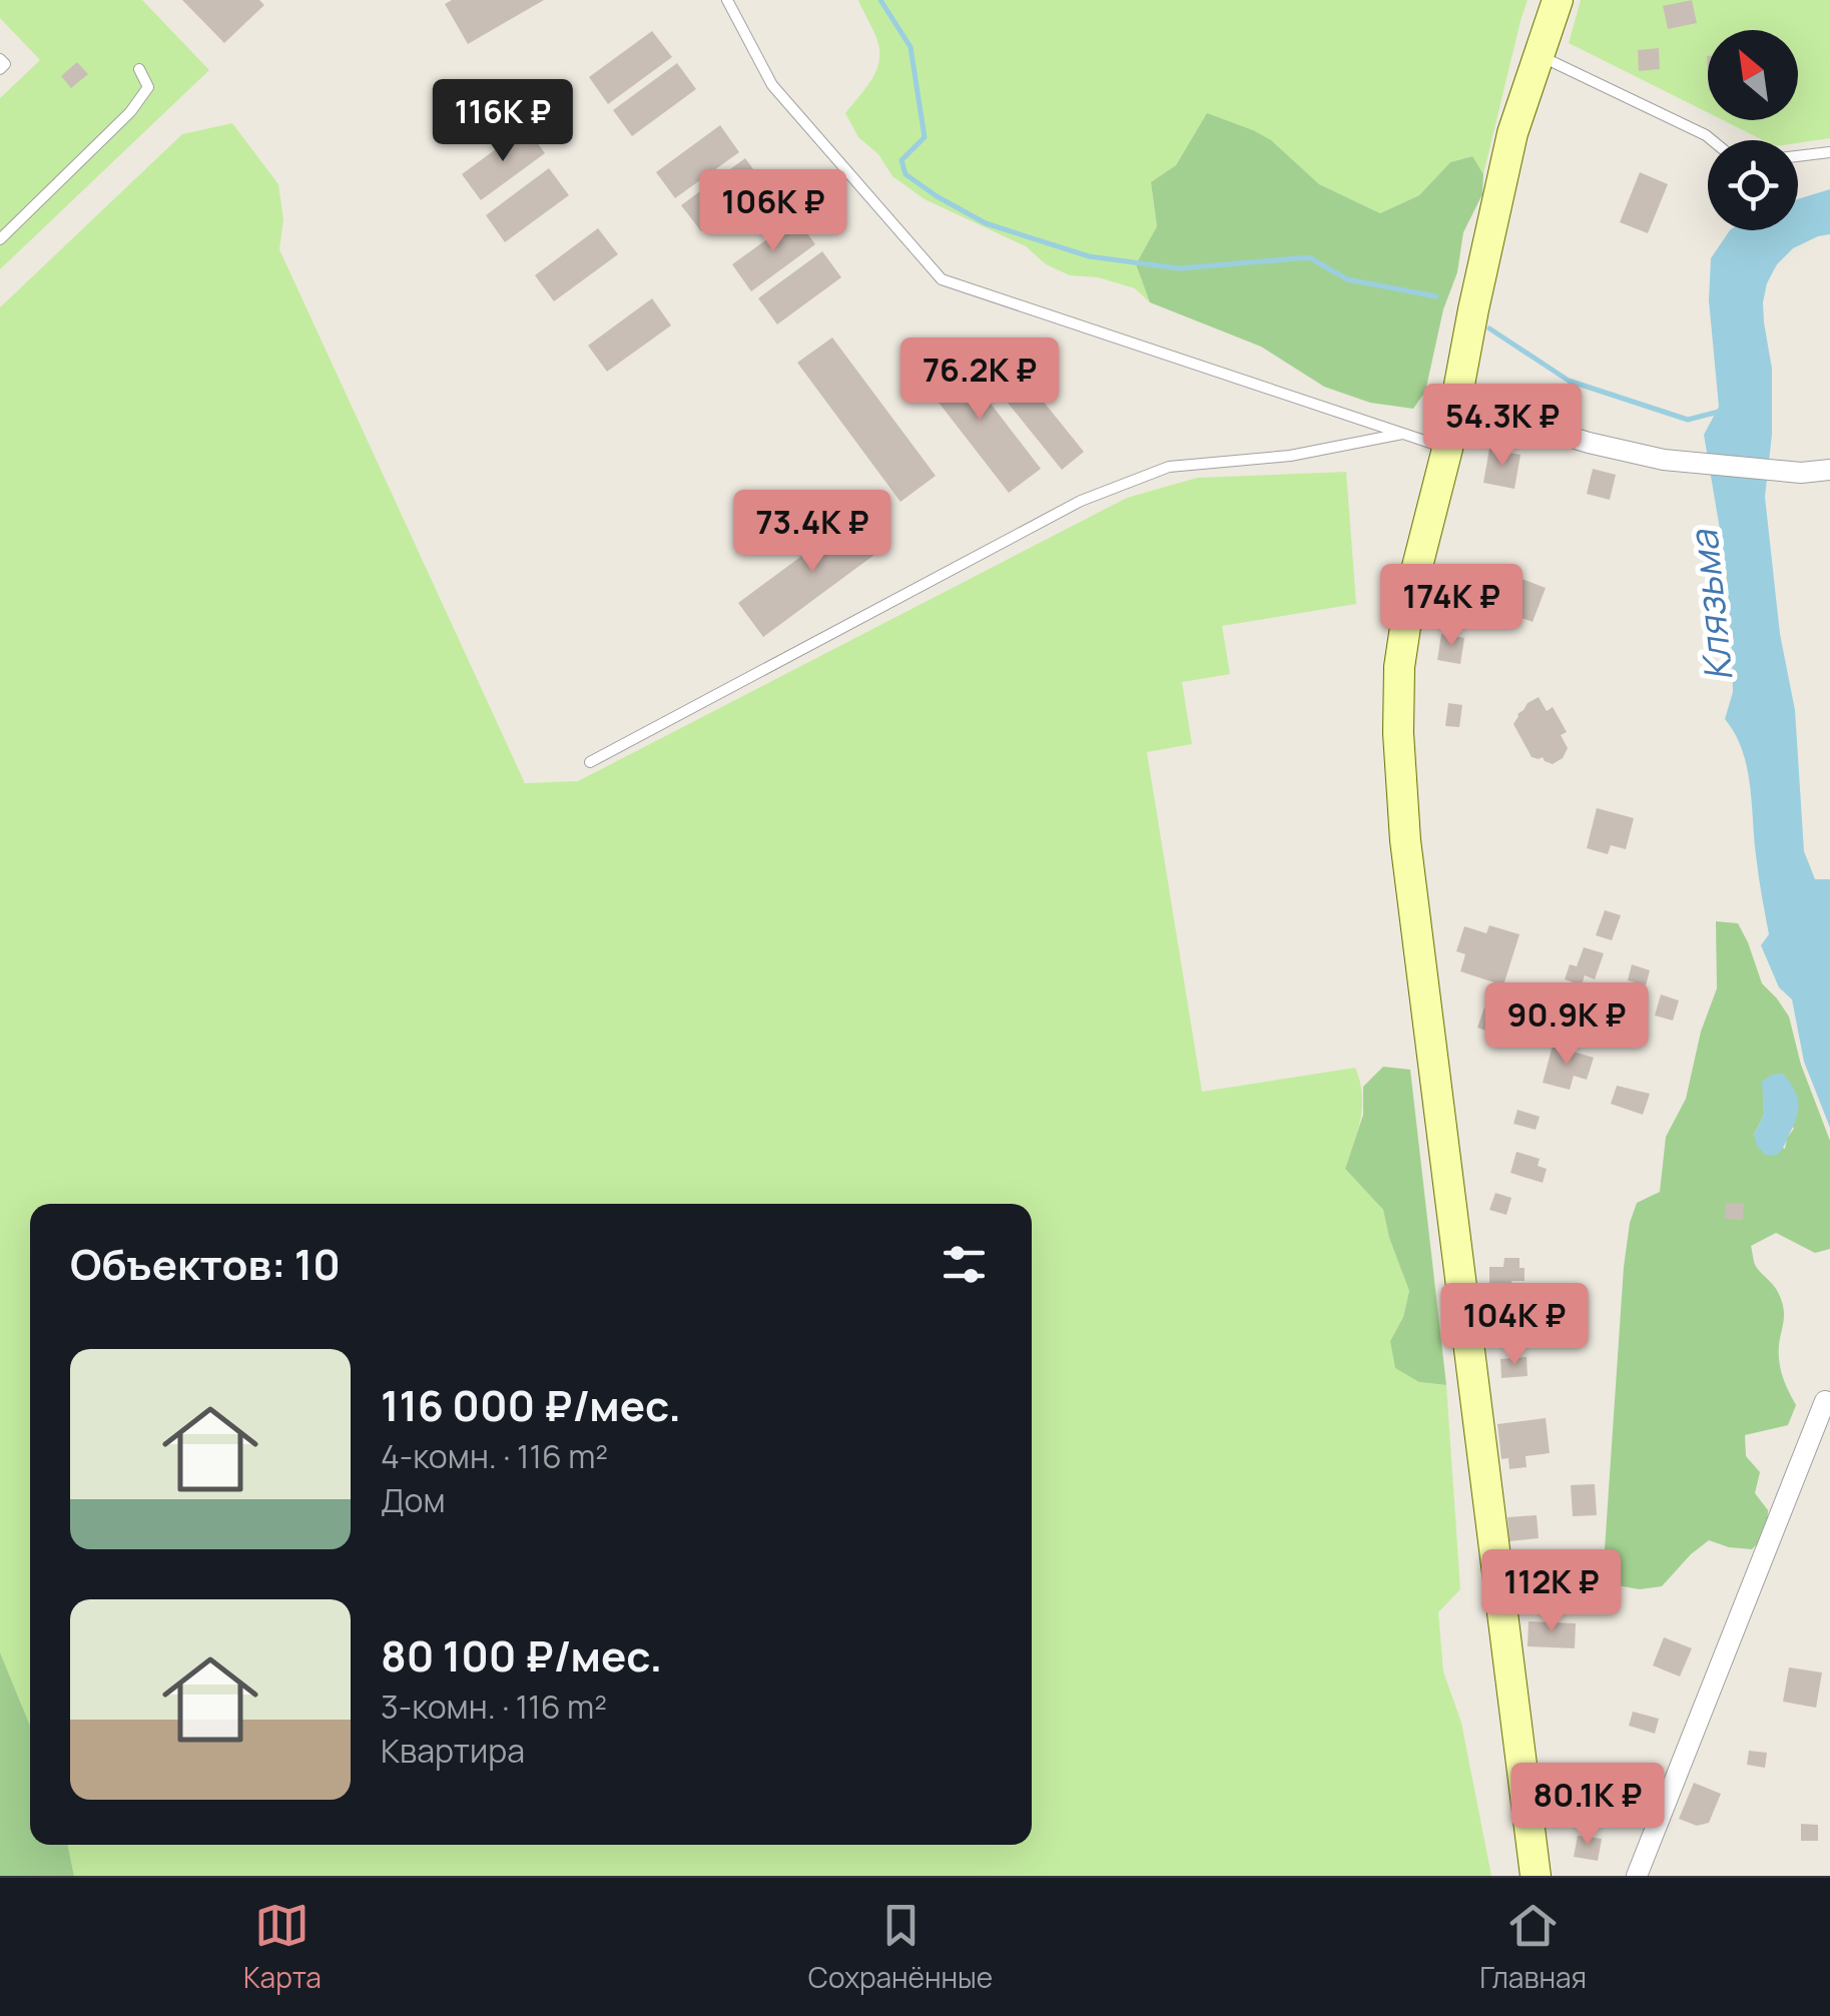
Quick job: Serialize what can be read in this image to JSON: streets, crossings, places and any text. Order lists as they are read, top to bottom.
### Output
{
  "water": ["Клязьма"],
  "north": "top left",
  "page": {
    "price": [
      "116K ₽",
      "106K ₽",
      "76.2K ₽",
      "54.3K ₽",
      "73.4K ₽",
      "174K ₽",
      "90.9K ₽",
      "104K ₽",
      "112K ₽",
      "80.1K ₽"
    ],
    "heading": "Объектов: 10",
    "list": [
      {
        "name": "116 000 ₽/мес.",
        "note": "4-комн. · 116 m² · Дом"
      },
      {
        "name": "80 100 ₽/мес.",
        "note": "3-комн. · 116 m² · Квартира"
      }
    ],
    "tabs": ["Карта", "Сохранённые", "Главная"]
  }
}
